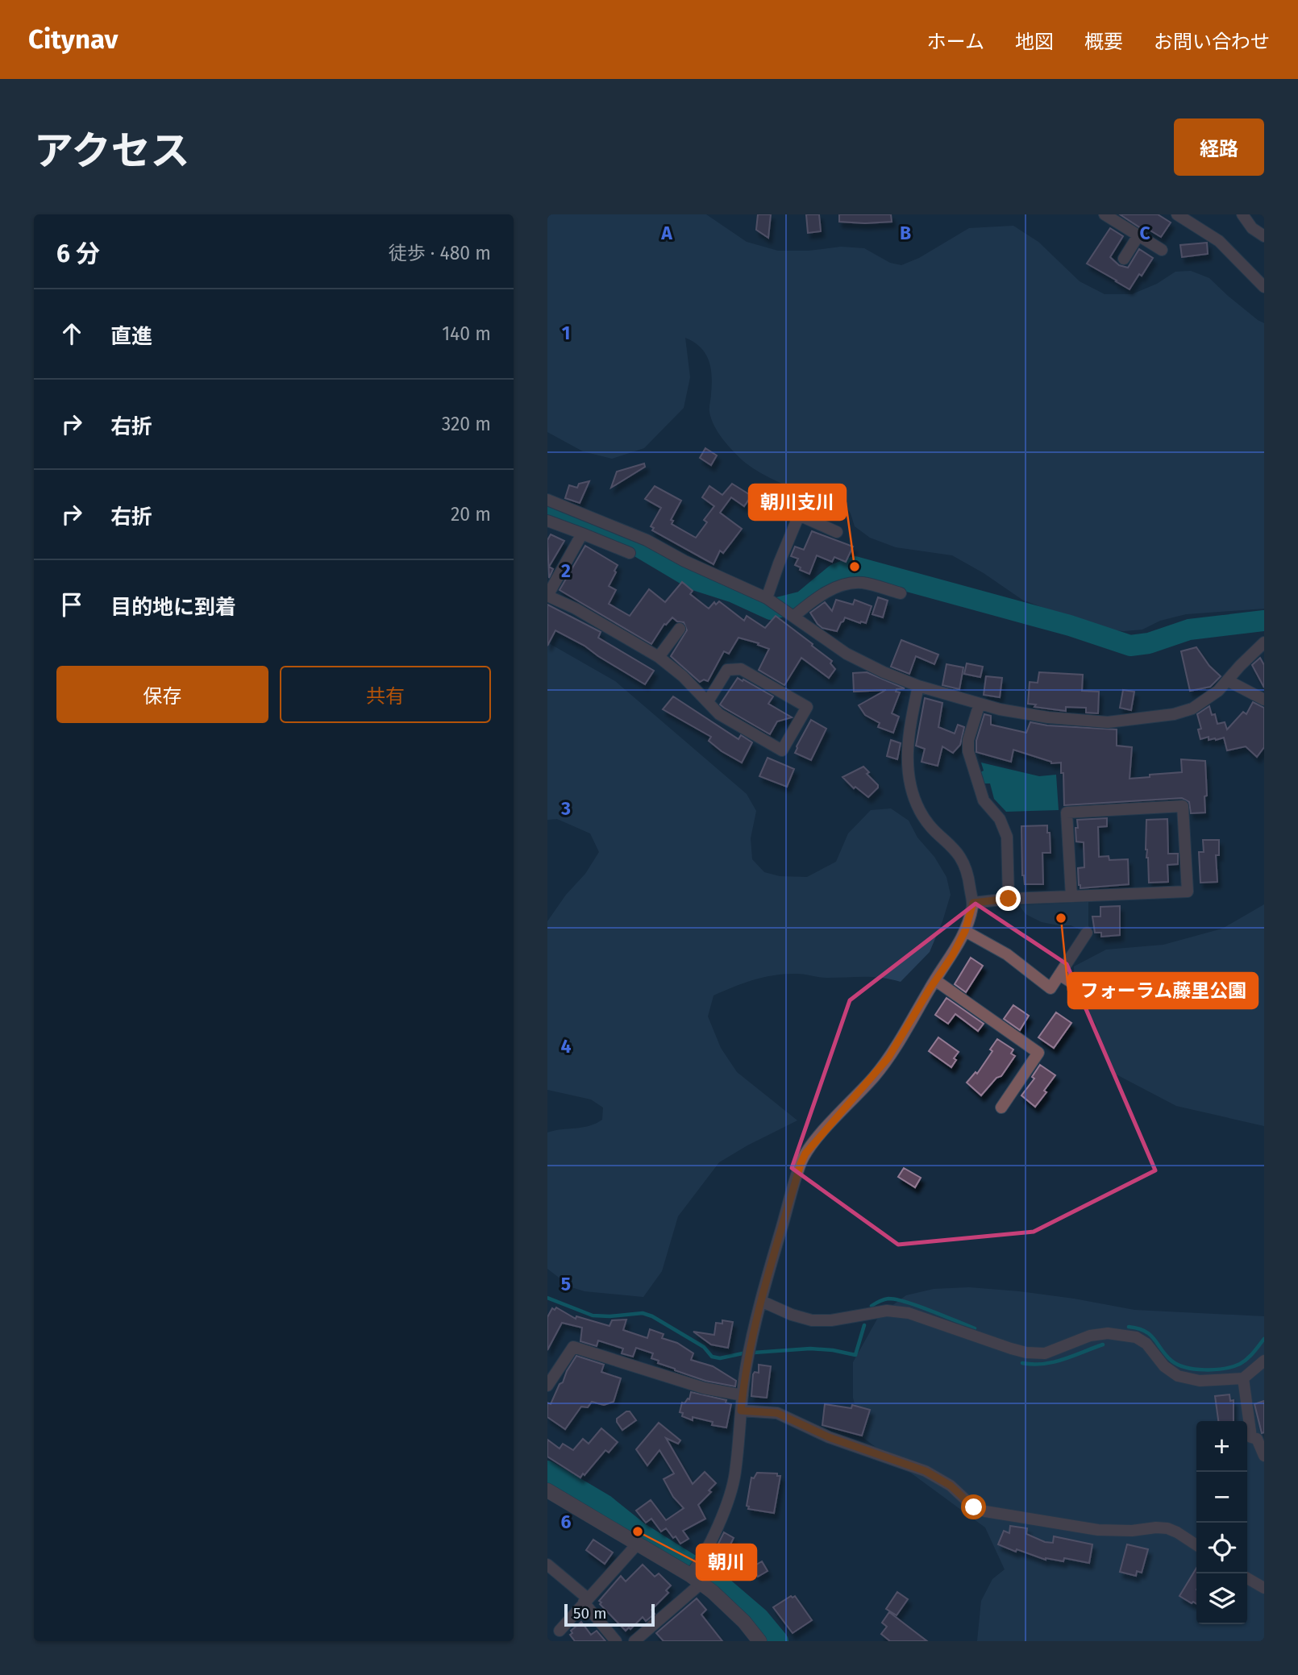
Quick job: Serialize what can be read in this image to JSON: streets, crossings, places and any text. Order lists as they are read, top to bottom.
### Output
{
  "places": ["朝川支川", "フォーラム藤里公園", "朝川"],
  "scale_bar": "50 m",
  "page": {
    "header": "Citynav",
    "nav": [
      "ホーム",
      "地図",
      "概要",
      "お問い合わせ"
    ],
    "title": "アクセス",
    "buttons": [
      "経路",
      ["保存", "共有"]
    ],
    "heading": ["6 分", "徒歩 · 480 m"],
    "list": [
      ["直進", "140 m"],
      ["右折", "320 m"],
      ["右折", "20 m"],
      "目的地に到着"
    ],
    "map_buttons": ["+", "−"],
    "scale": "50 m"
  },
  "grid": {
    "columns": ["A", "B", "C"],
    "rows": [
      "1",
      "2",
      "3",
      "4",
      "5",
      "6"
    ]
  }
}
